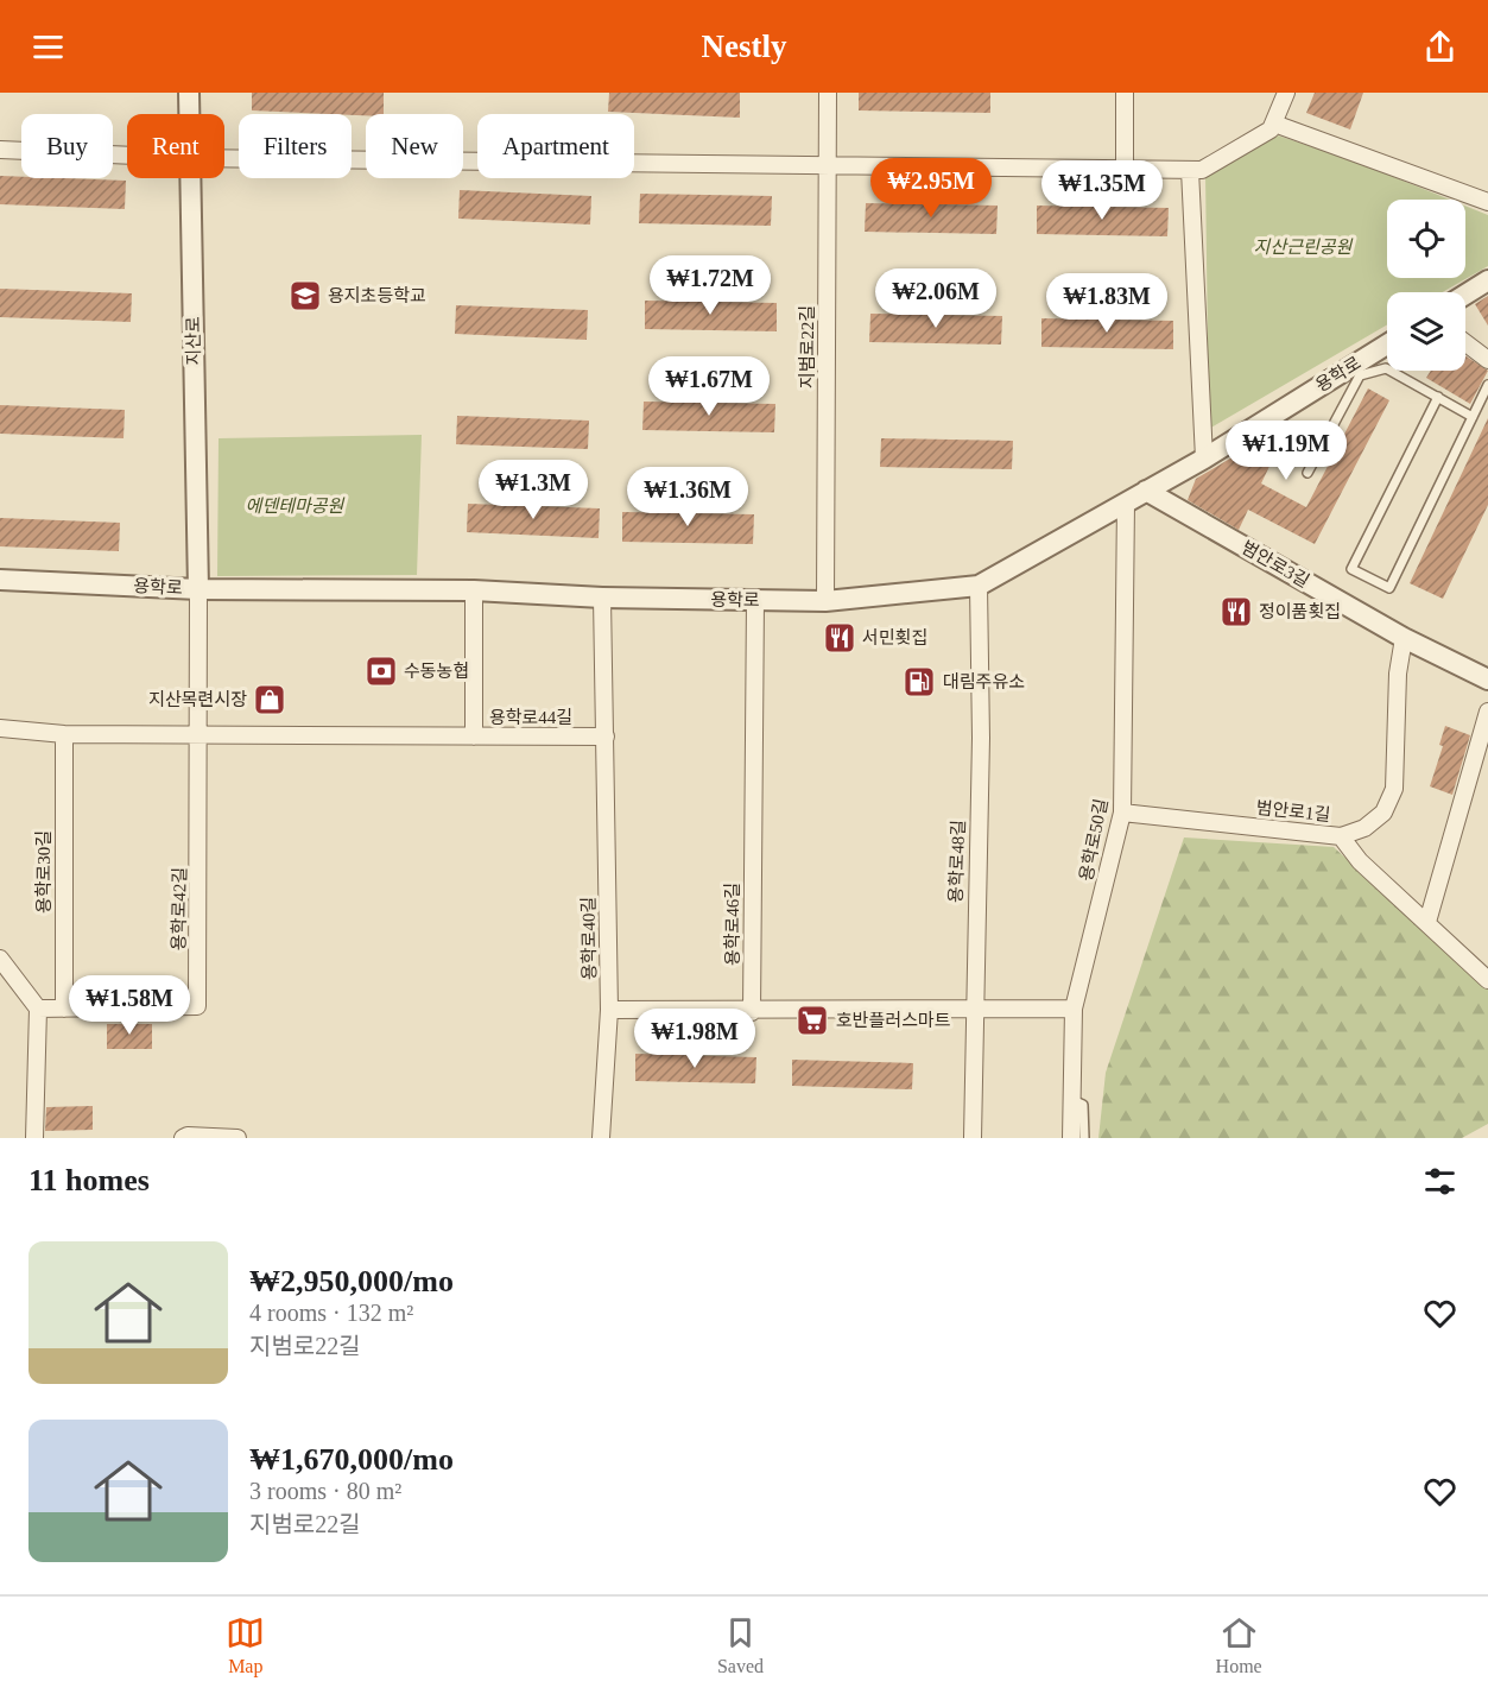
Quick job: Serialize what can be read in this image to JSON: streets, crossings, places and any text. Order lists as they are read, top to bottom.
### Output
{
  "streets": {
    "street": [
      "지산로",
      "지범로22길",
      "용학로",
      "범안로3길",
      "용학로44길",
      "범안로1길",
      "용학로50길",
      "용학로48길",
      "용학로30길",
      "용학로42길",
      "용학로46길",
      "용학로40길"
    ]
  },
  "crossings": [
    ["지산로", "용학로"],
    ["지산로", "용학로42길"],
    ["지범로22길", "용학로"],
    ["용학로", "범안로3길"],
    ["용학로", "용학로44길"],
    ["용학로", "용학로50길"],
    ["용학로", "용학로48길"],
    ["용학로", "용학로42길"],
    ["용학로", "용학로46길"],
    ["용학로", "용학로40길"],
    ["용학로44길", "용학로40길"],
    ["범안로1길", "용학로50길"],
    ["용학로30길", "용학로42길"]
  ],
  "parks": ["지산근린공원", "에덴테마공원"],
  "places": {
    "school or university": ["용지초등학교"],
    "restaurant": ["정이품횟집", "서민횟집"],
    "bank": ["수동농협"],
    "fuel station": ["대림주유소"],
    "shop": ["지산목련시장"],
    "supermarket": ["호반플러스마트"]
  },
  "page": {
    "header": "Nestly",
    "chip": [
      "Buy",
      "Rent",
      "Filters",
      "New",
      "Apartment"
    ],
    "price": [
      "₩2.95M",
      "₩1.35M",
      "₩1.72M",
      "₩2.06M",
      "₩1.83M",
      "₩1.67M",
      "₩1.19M",
      "₩1.3M",
      "₩1.36M",
      "₩1.58M",
      "₩1.98M"
    ],
    "heading": "11 homes",
    "list": [
      {
        "name": "₩2,950,000/mo",
        "note": "4 rooms · 132 m² · 지범로22길"
      },
      {
        "name": "₩1,670,000/mo",
        "note": "3 rooms · 80 m² · 지범로22길"
      }
    ],
    "tabs": ["Map", "Saved", "Home"]
  }
}
